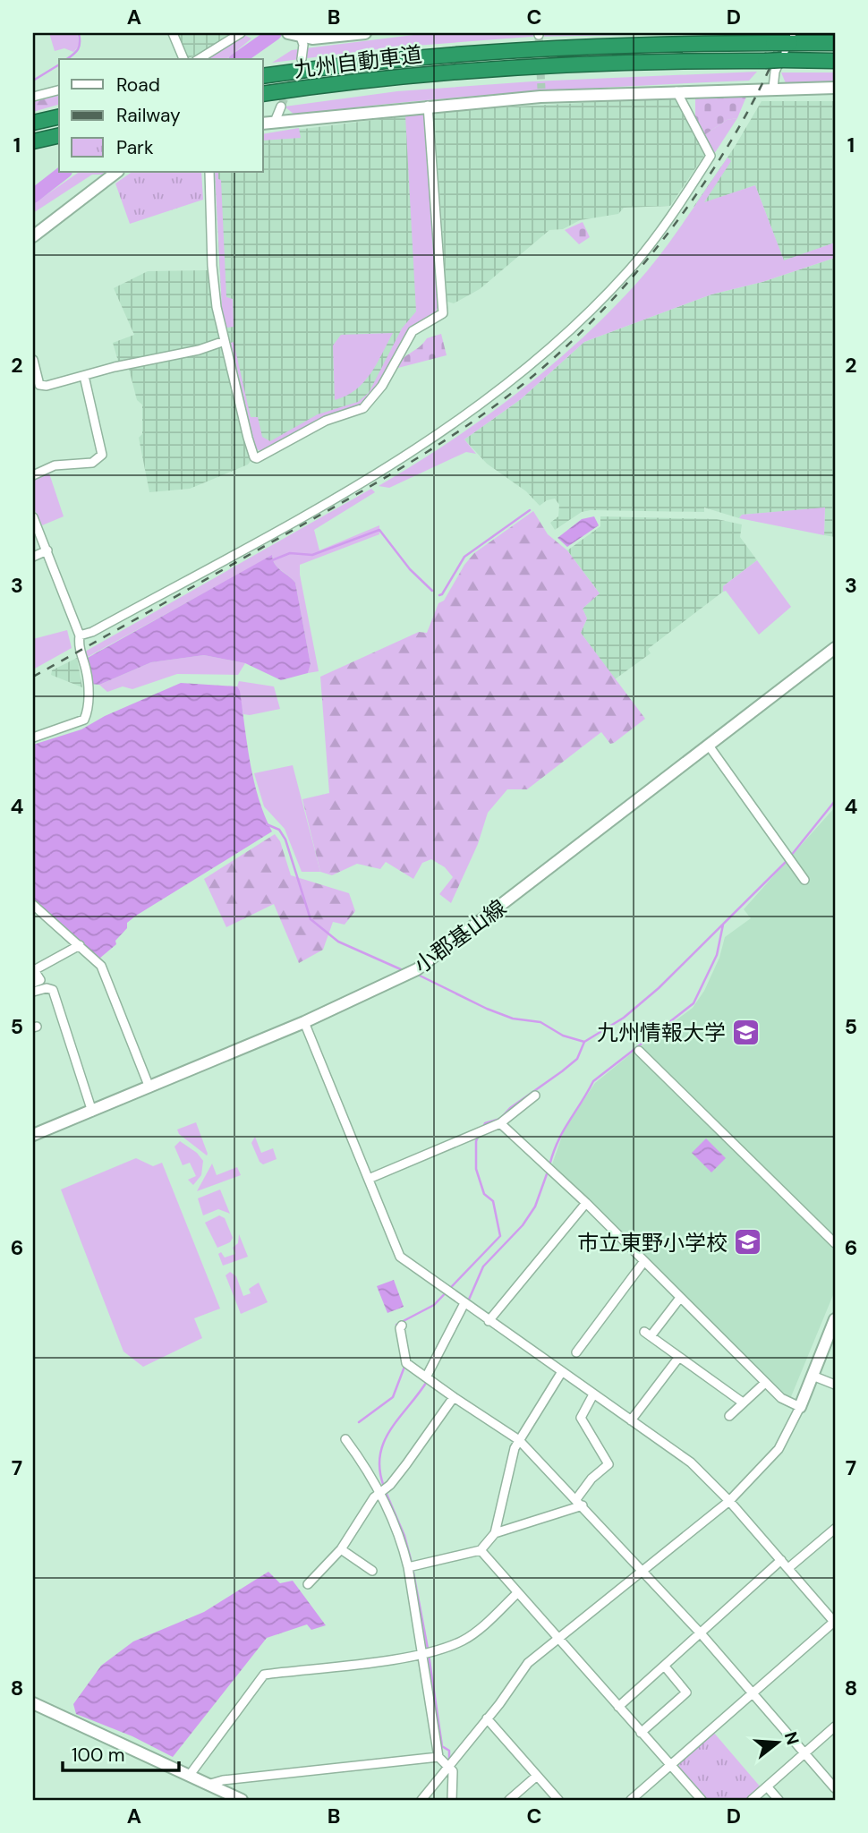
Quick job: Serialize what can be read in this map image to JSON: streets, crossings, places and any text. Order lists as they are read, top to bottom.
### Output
{
  "streets": {
    "highway": ["九州自動車道"],
    "street": ["小郡基山線"]
  },
  "places": {
    "school or university": ["九州情報大学", "市立東野小学校"]
  },
  "legend": ["Road", "Railway", "Park"],
  "scale_bar": "100 m",
  "north": "right",
  "grid": {
    "columns": [
      "A",
      "B",
      "C",
      "D"
    ],
    "rows": [
      "1",
      "2",
      "3",
      "4",
      "5",
      "6",
      "7",
      "8"
    ]
  }
}
